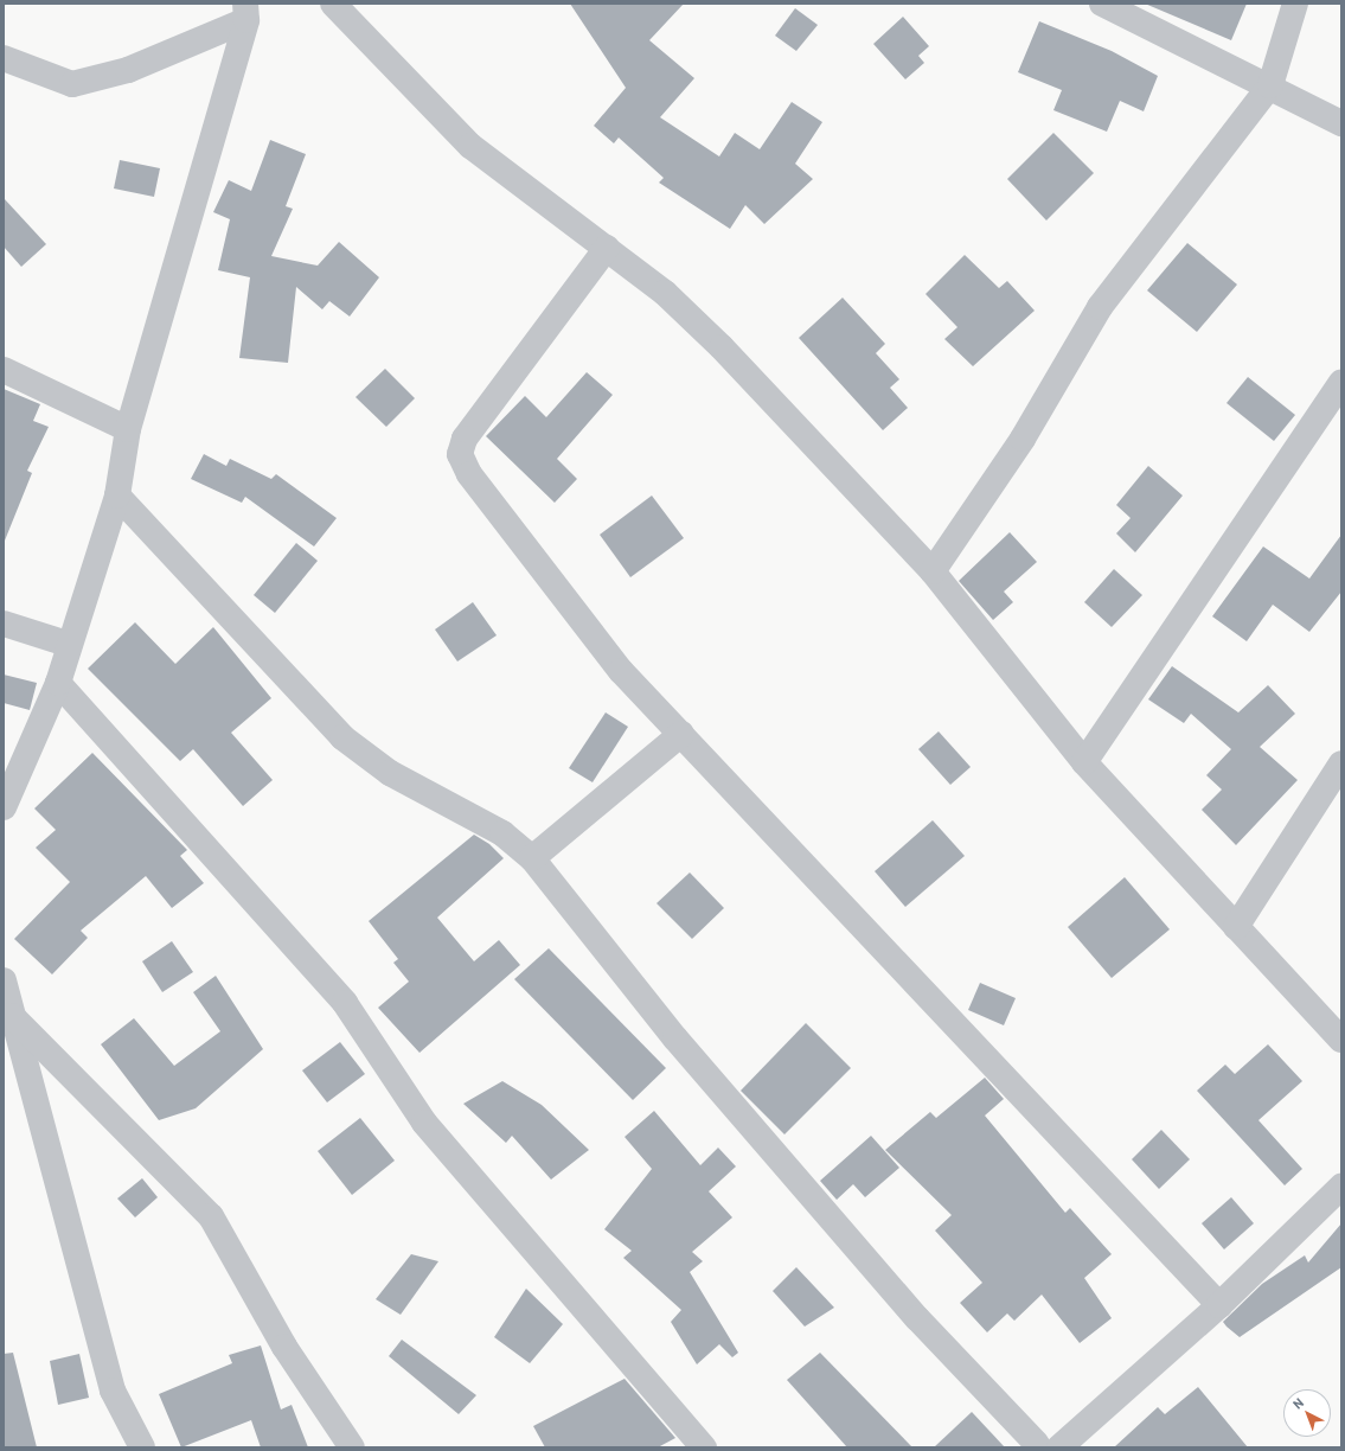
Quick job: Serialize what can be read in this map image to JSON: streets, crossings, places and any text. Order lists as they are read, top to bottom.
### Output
{
  "north": "top left"
}
